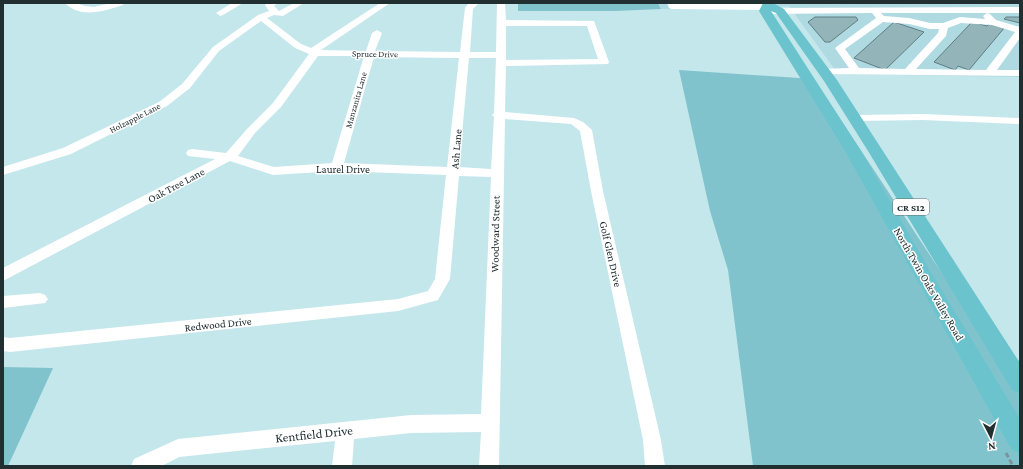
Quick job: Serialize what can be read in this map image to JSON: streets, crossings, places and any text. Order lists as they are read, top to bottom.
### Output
{
  "streets": {
    "main road": ["CR S12", "North Twin Oaks Valley Road"],
    "street": [
      "Spruce Drive",
      "Manzanita Lane",
      "Holzapple Lane",
      "Ash Lane",
      "Laurel Drive",
      "Oak Tree Lane",
      "Woodward Street",
      "Golf Glen Drive",
      "Redwood Drive",
      "Kentfield Drive"
    ]
  },
  "crossings": [
    ["Spruce Drive", "Manzanita Lane"],
    ["Spruce Drive", "Holzapple Lane"],
    ["Spruce Drive", "Ash Lane"],
    ["Spruce Drive", "Oak Tree Lane"],
    ["Spruce Drive", "Woodward Street"],
    ["Manzanita Lane", "Laurel Drive"],
    ["Ash Lane", "Laurel Drive"],
    ["Ash Lane", "Redwood Drive"],
    ["Laurel Drive", "Oak Tree Lane"],
    ["Laurel Drive", "Woodward Street"],
    ["Woodward Street", "Golf Glen Drive"],
    ["Woodward Street", "Kentfield Drive"]
  ],
  "north": "bottom"
}
